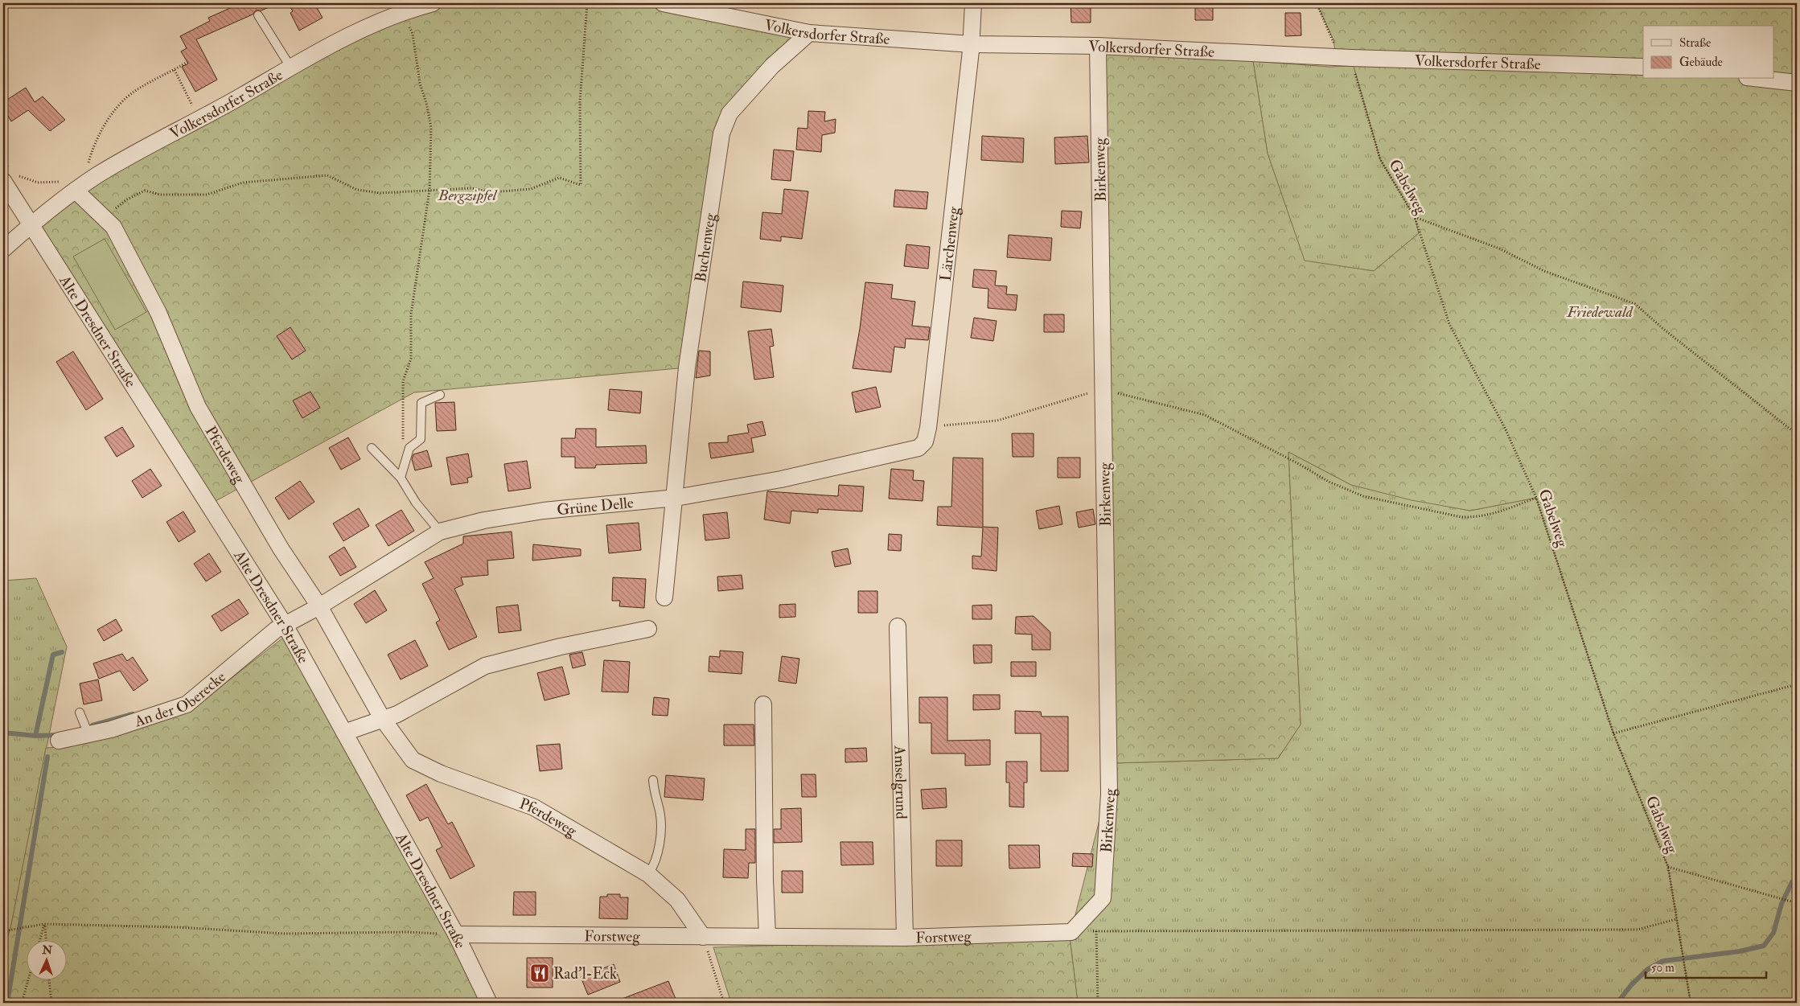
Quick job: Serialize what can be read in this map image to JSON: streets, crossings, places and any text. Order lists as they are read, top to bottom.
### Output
{
  "streets": {
    "street": [
      "Volkersdorfer Straße",
      "Birkenweg",
      "Lärchenweg",
      "Buchenweg",
      "Alte Dresdner Straße",
      "Pferdeweg",
      "Grüne Delle",
      "An der Oberecke",
      "Amselgrund",
      "Forstweg"
    ],
    "path": ["Gabelweg"]
  },
  "crossings": [
    ["Volkersdorfer Straße", "Birkenweg"],
    ["Volkersdorfer Straße", "Gabelweg"],
    ["Volkersdorfer Straße", "Lärchenweg"],
    ["Volkersdorfer Straße", "Buchenweg"],
    ["Volkersdorfer Straße", "Alte Dresdner Straße"],
    ["Volkersdorfer Straße", "Pferdeweg"],
    ["Birkenweg", "Forstweg"],
    ["Lärchenweg", "Grüne Delle"],
    ["Buchenweg", "Grüne Delle"],
    ["Alte Dresdner Straße", "Grüne Delle"],
    ["Alte Dresdner Straße", "An der Oberecke"],
    ["Alte Dresdner Straße", "Forstweg"],
    ["Pferdeweg", "Grüne Delle"],
    ["Pferdeweg", "Forstweg"],
    ["Grüne Delle", "An der Oberecke"],
    ["Amselgrund", "Forstweg"]
  ],
  "parks": ["Bergzipfel", "Friedewald"],
  "places": {
    "restaurant": ["Rad'l-Eck"]
  },
  "legend": ["Straße", "Gebäude"],
  "scale_bar": "50 m",
  "north": "top"
}
